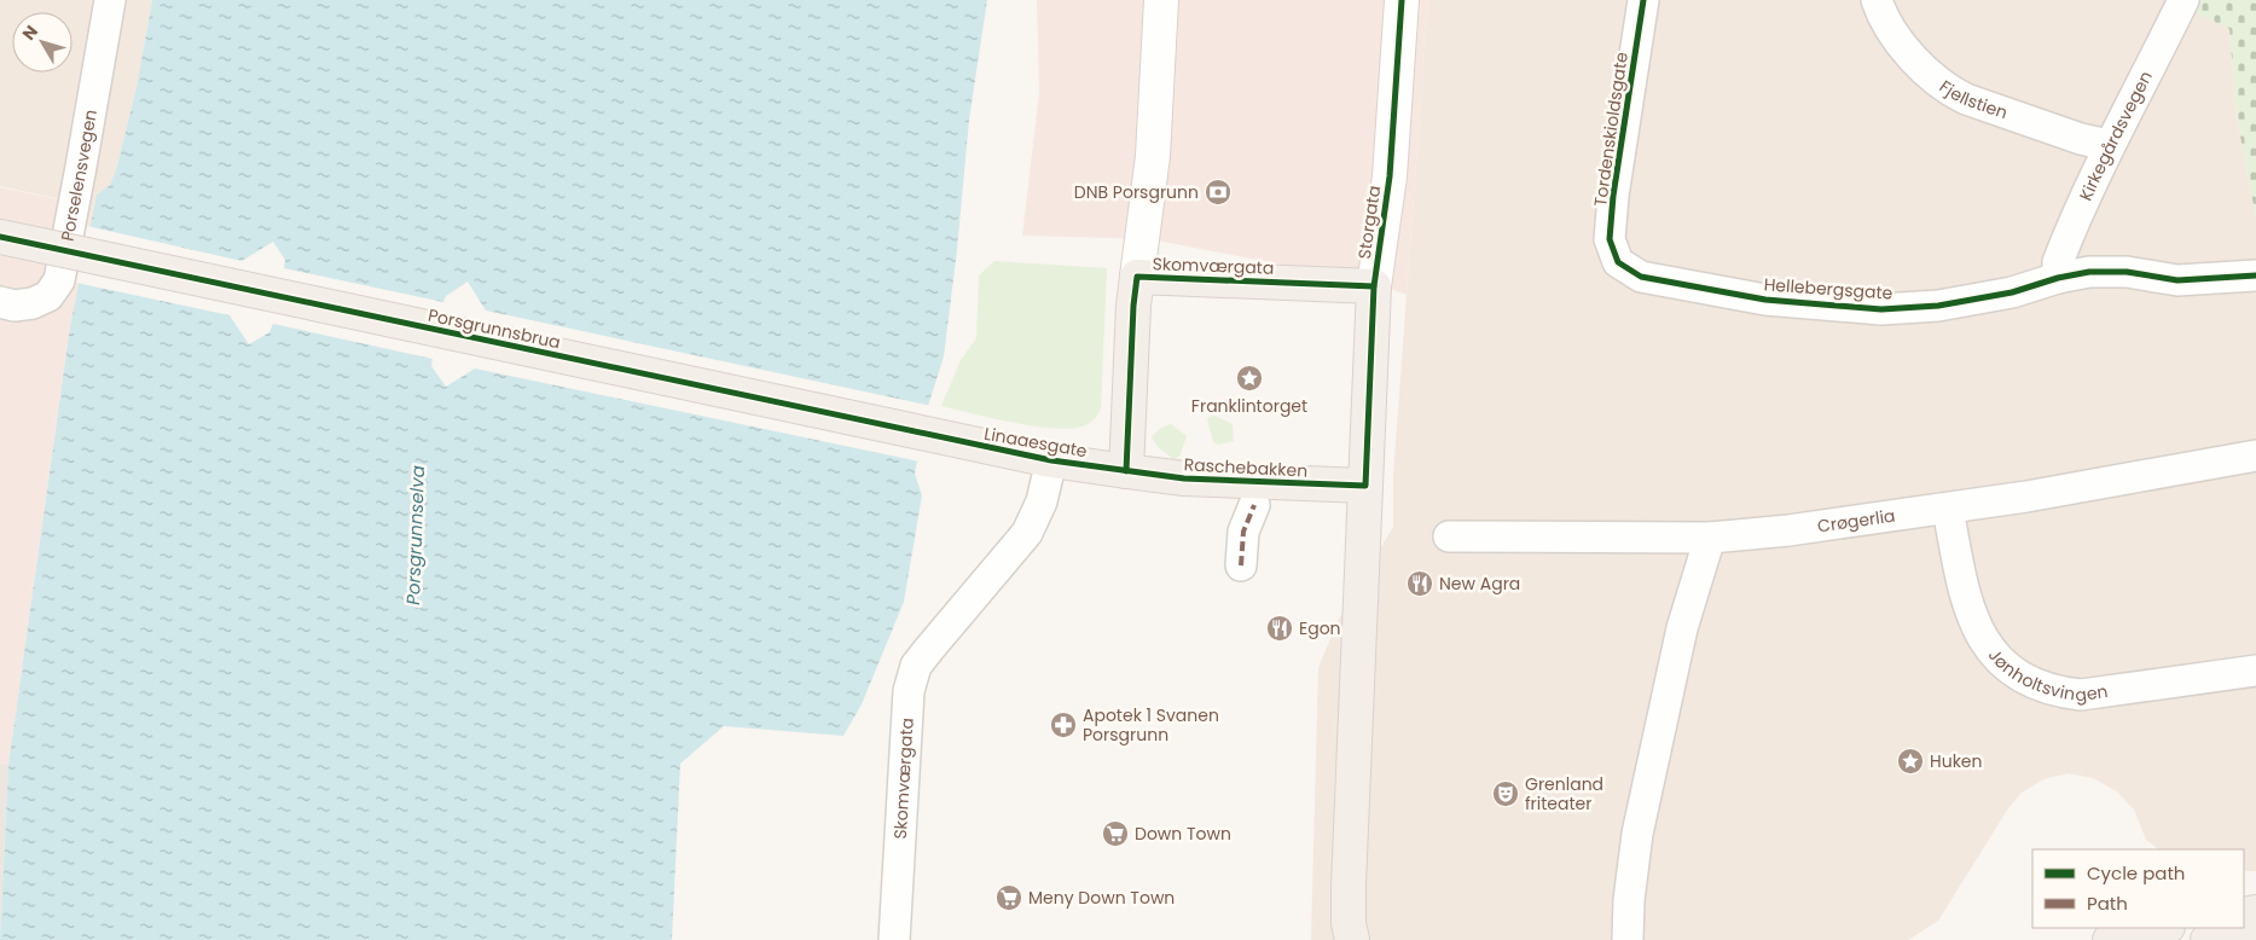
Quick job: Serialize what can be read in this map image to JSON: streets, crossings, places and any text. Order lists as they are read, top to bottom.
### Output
{
  "streets": {
    "main road": [
      "Storgata",
      "Skomværgata",
      "Porsgrunnsbrua",
      "Linaaesgate",
      "Raschebakken"
    ],
    "street": [
      "Fjellstien",
      "Tordenskioldsgate",
      "Kirkegårdsvegen",
      "Porselensvegen",
      "Hellebergsgate",
      "Crøgerlia",
      "Jønholtsvingen"
    ]
  },
  "crossings": [
    ["Fjellstien", "Kirkegårdsvegen"],
    ["Tordenskioldsgate", "Hellebergsgate"],
    ["Kirkegårdsvegen", "Hellebergsgate"],
    ["Storgata", "Skomværgata"],
    ["Storgata", "Raschebakken"],
    ["Skomværgata", "Linaaesgate"],
    ["Skomværgata", "Raschebakken"],
    ["Porsgrunnsbrua", "Linaaesgate"],
    ["Linaaesgate", "Raschebakken"],
    ["Crøgerlia", "Jønholtsvingen"]
  ],
  "water": ["Porsgrunnselva"],
  "places": {
    "bank": ["DNB Porsgrunn"],
    "place": ["Franklintorget", "Huken"],
    "restaurant": ["New Agra", "Egon"],
    "pharmacy": ["Apotek 1 Svanen Porsgrunn"],
    "theatre": ["Grenland friteater"],
    "supermarket": ["Down Town", "Meny Down Town"]
  },
  "legend": ["Cycle path", "Path"],
  "north": "top left"
}
